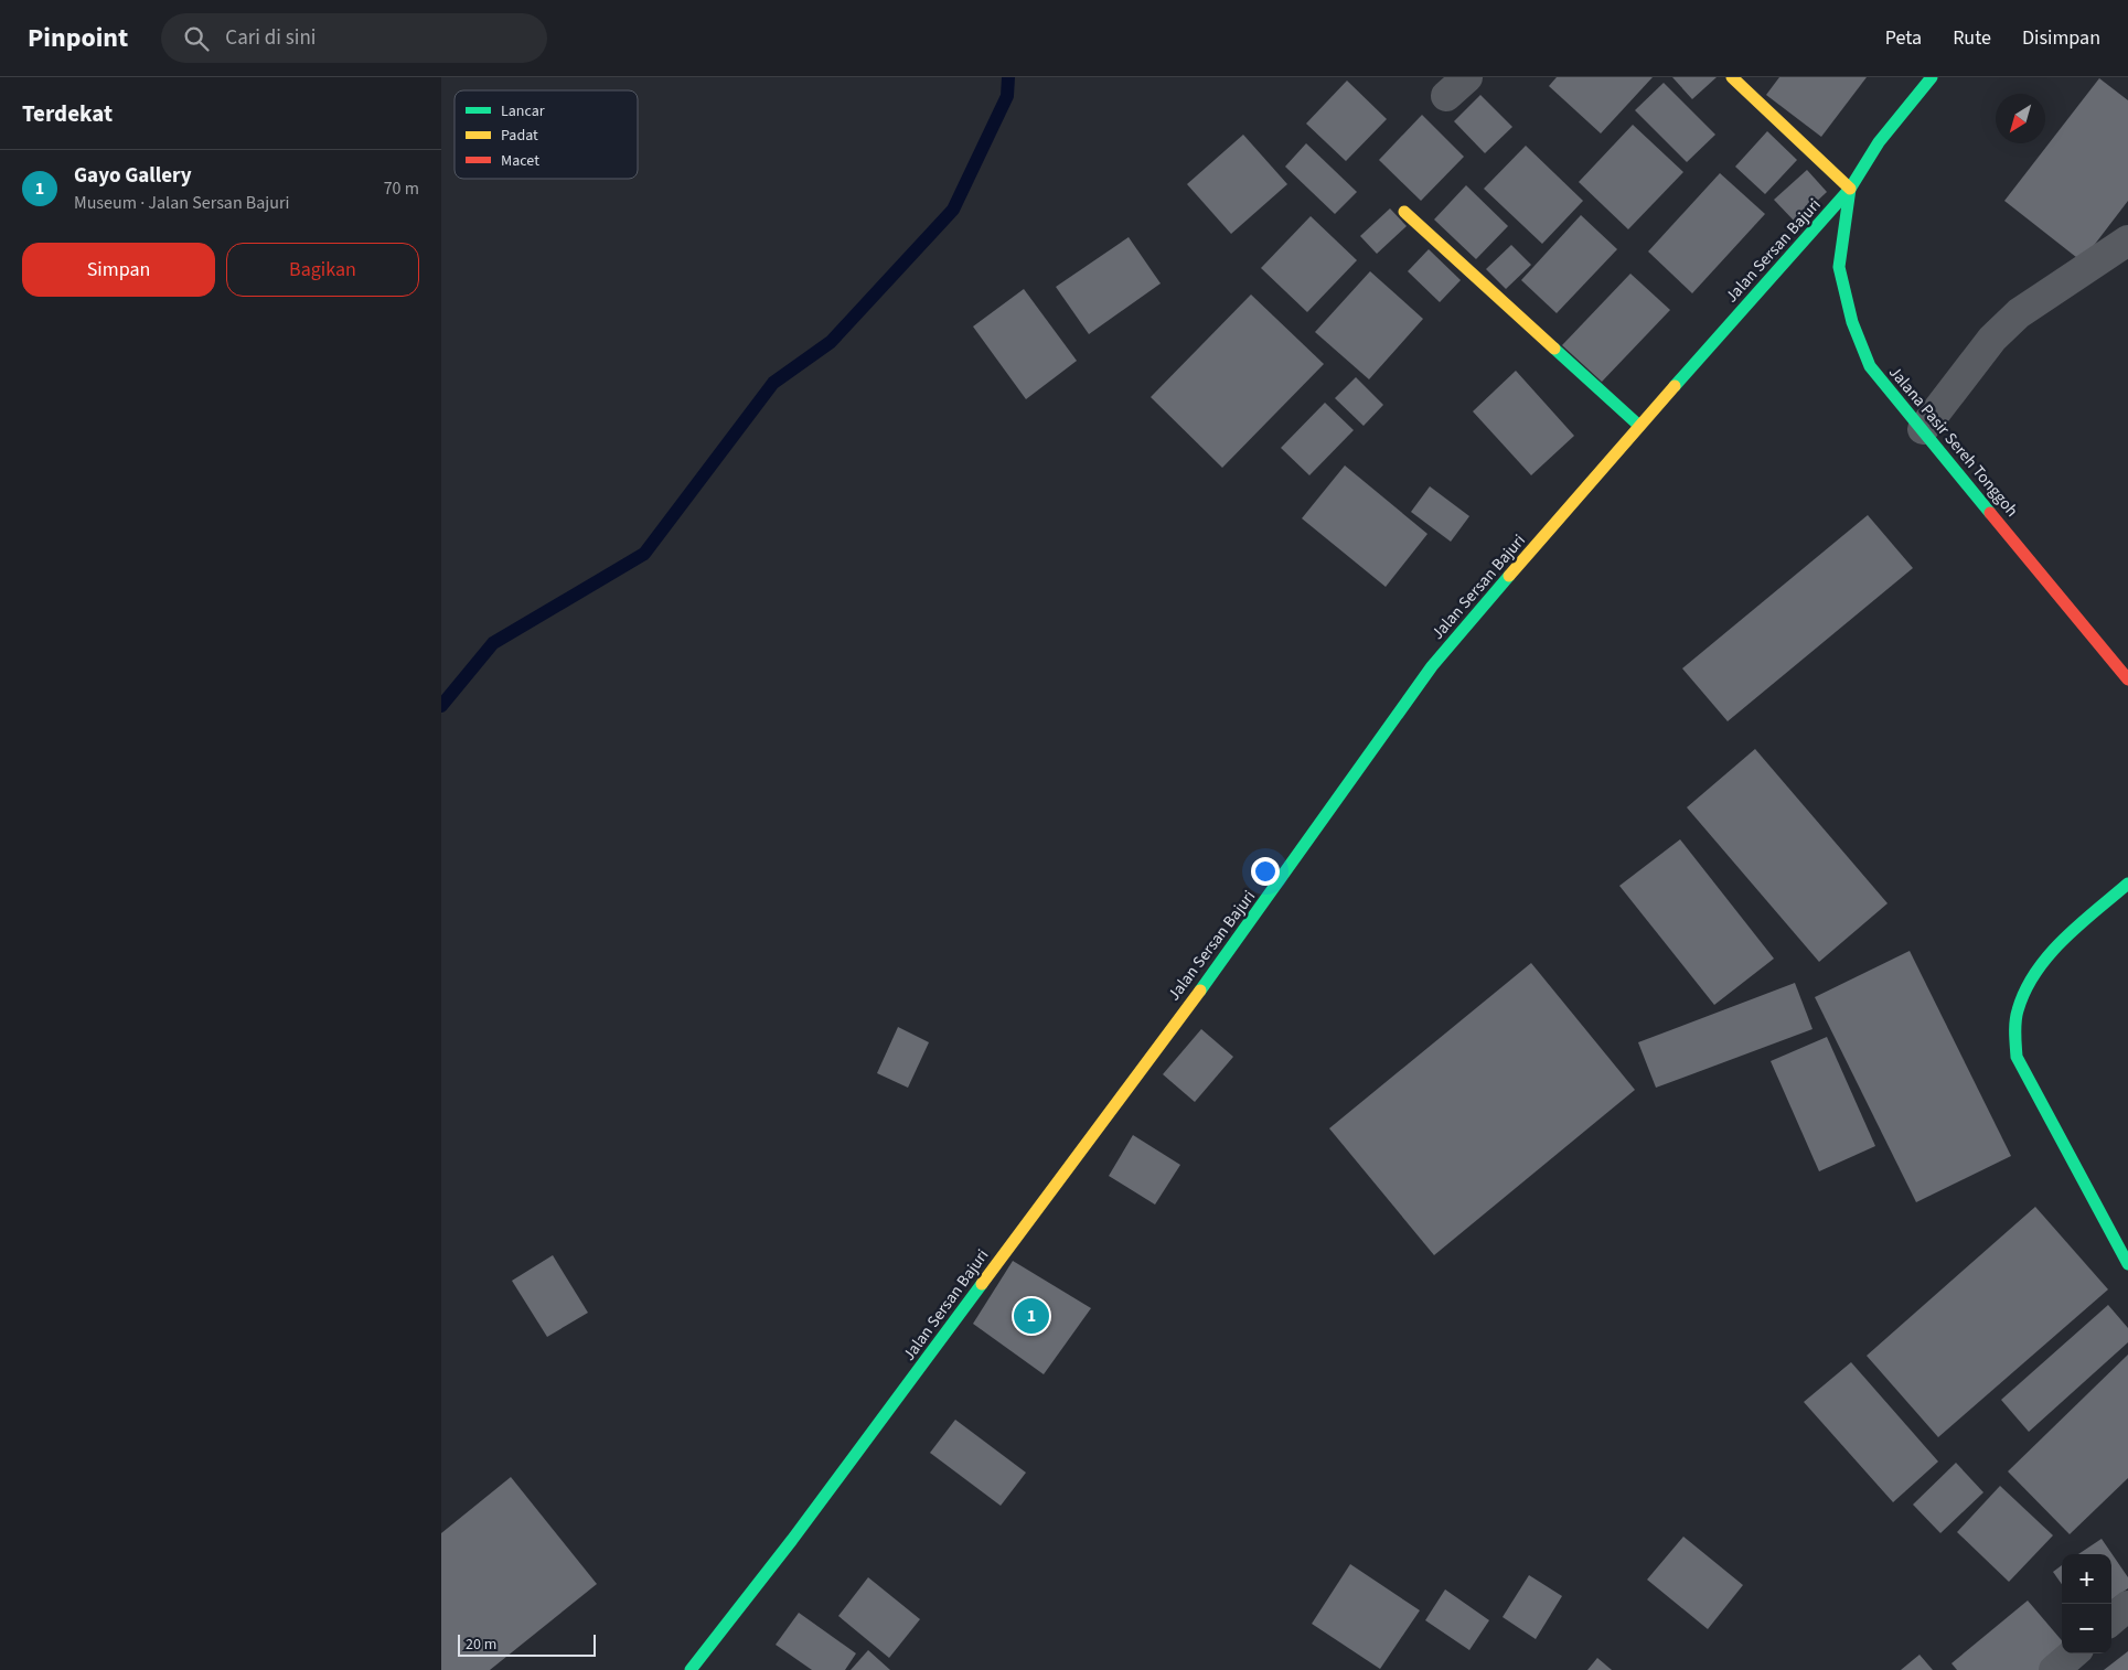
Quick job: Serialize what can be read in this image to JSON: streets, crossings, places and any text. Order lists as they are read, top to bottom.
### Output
{
  "streets": {
    "main road": ["Jalan Sersan Bajuri", "Jalana Pasir Sereh Tonggoh"]
  },
  "crossings": [
    ["Jalan Sersan Bajuri", "Jalana Pasir Sereh Tonggoh"]
  ],
  "legend": ["Lancar", "Padat", "Macet"],
  "scale_bar": "20 m",
  "north": "bottom left",
  "page": {
    "header": "Pinpoint",
    "search": "Cari di sini",
    "nav": ["Peta", "Rute", "Disimpan"],
    "heading": "Terdekat",
    "list": [
      {
        "mark": "1",
        "name": "Gayo Gallery",
        "note": "Museum · Jalan Sersan Bajuri",
        "value": "70 m"
      }
    ],
    "buttons": ["Simpan", "Bagikan"],
    "pins": "1",
    "map_buttons": ["+", "−"],
    "scale": "20 m"
  }
}
